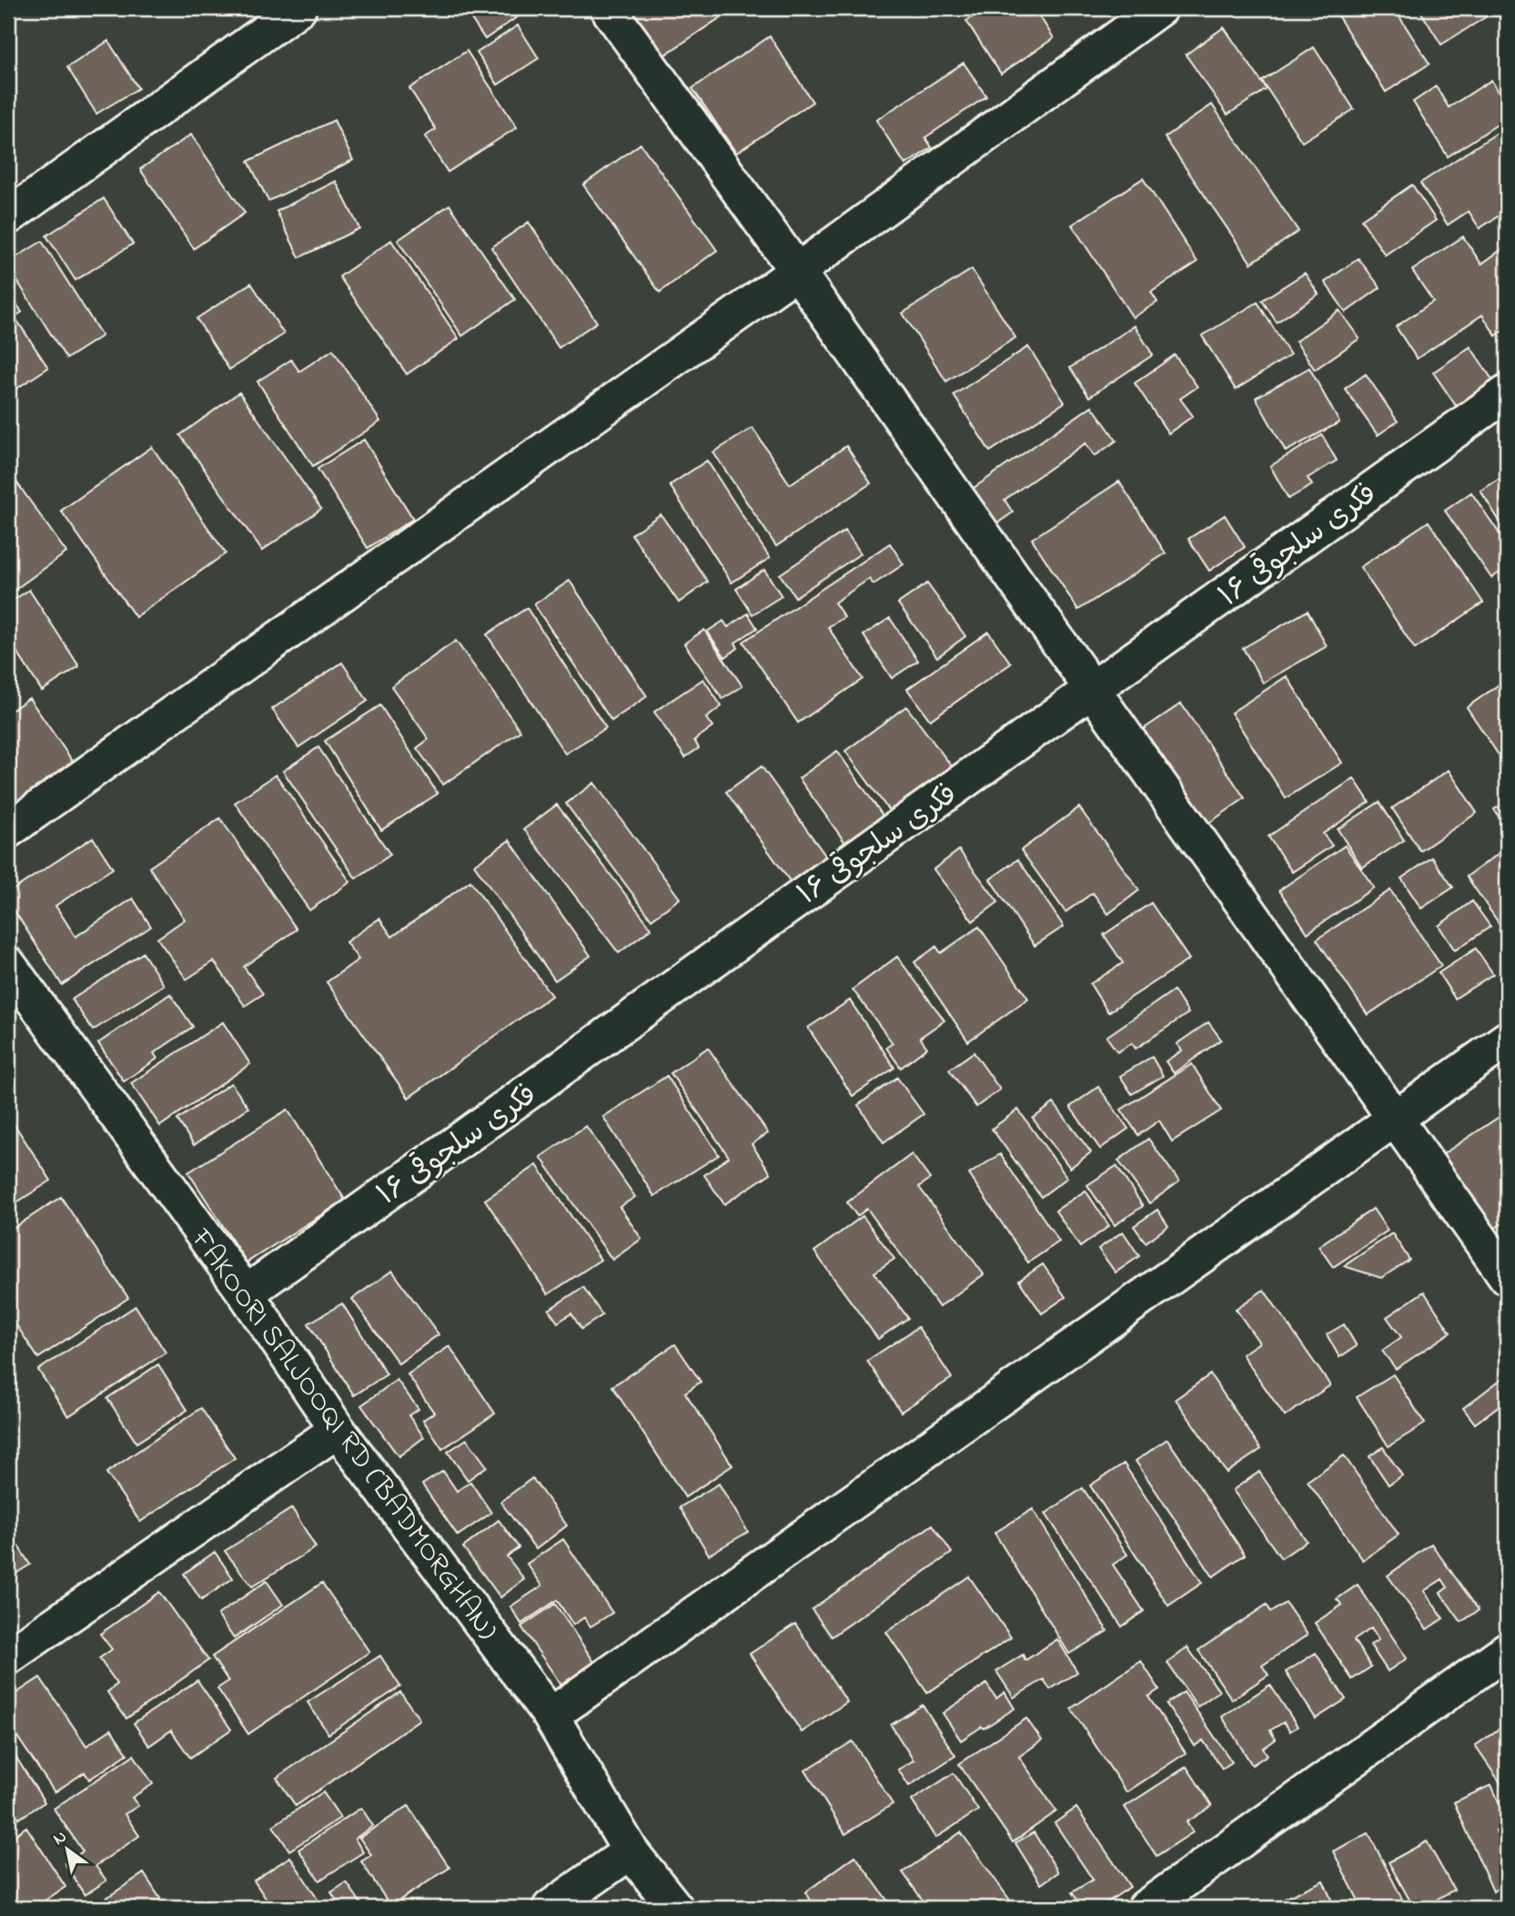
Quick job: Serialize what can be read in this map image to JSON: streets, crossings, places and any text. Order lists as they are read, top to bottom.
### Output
{
  "streets": {
    "street": ["فکری سلجوقی ۱۶", "FAKOORI SALJOOQI RD (BADMORGHAN)"]
  },
  "crossings": [
    ["فکری سلجوقی ۱۶", "FAKOORI SALJOOQI RD (BADMORGHAN)"]
  ],
  "north": "top left"
}
